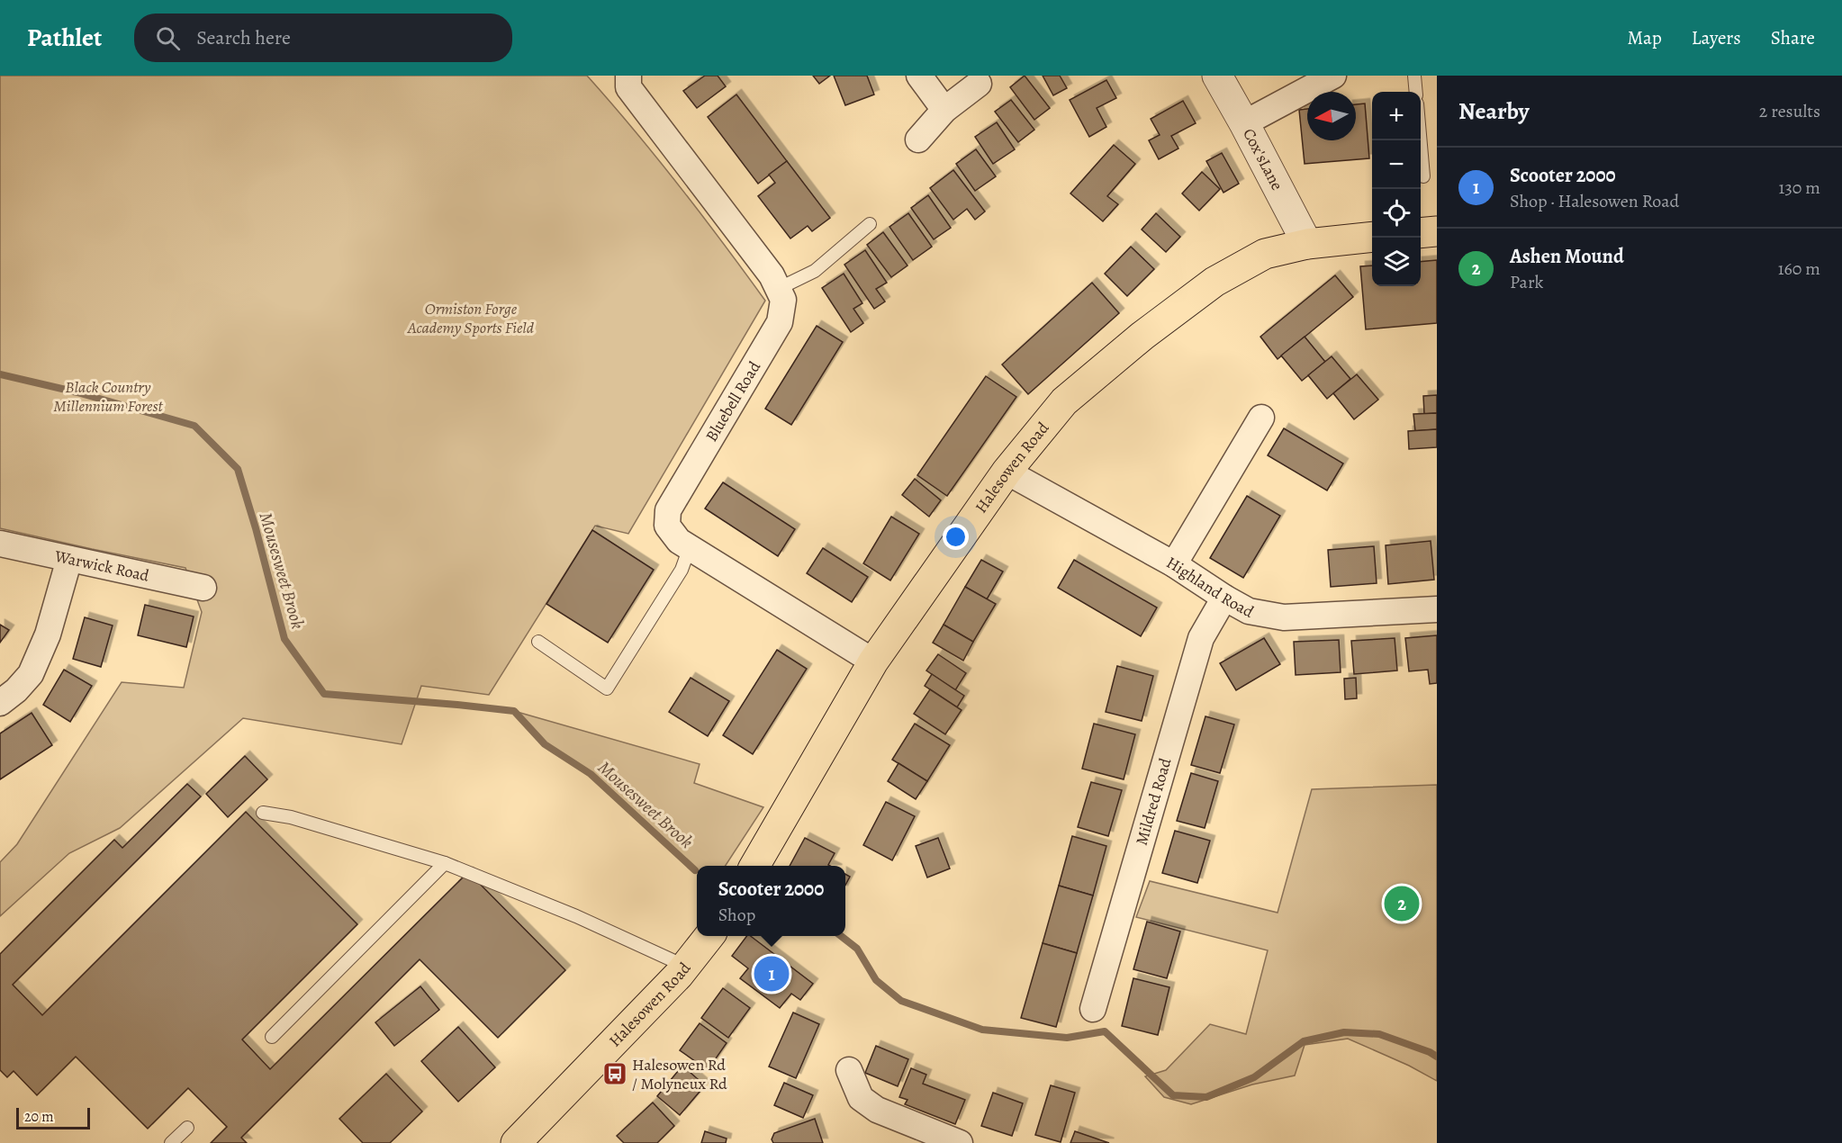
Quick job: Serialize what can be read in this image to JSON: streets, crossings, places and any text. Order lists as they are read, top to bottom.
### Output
{
  "streets": {
    "main road": ["Halesowen Road"],
    "street": [
      "Cox'sLane",
      "Bluebell Road",
      "Warwick Road",
      "Highland Road",
      "Mildred Road"
    ]
  },
  "crossings": [
    ["Cox'sLane", "Halesowen Road"],
    ["Bluebell Road", "Halesowen Road"],
    ["Halesowen Road", "Highland Road"],
    ["Highland Road", "Mildred Road"]
  ],
  "water": ["Mousesweet Brook"],
  "parks": ["Ormiston Forge Academy Sports Field", "Black Country Millennium Forest"],
  "places": {
    "bus stop": ["Halesowen Rd / Molyneux Rd"]
  },
  "scale_bar": "20 m",
  "north": "left",
  "page": {
    "header": "Pathlet",
    "search": "Search here",
    "nav": ["Map", "Layers", "Share"],
    "heading": ["Nearby", "2 results"],
    "map_buttons": ["+", "−"],
    "list": [
      {
        "mark": "1",
        "name": "Scooter 2000",
        "note": "Shop · Halesowen Road",
        "value": "130 m"
      },
      {
        "mark": "2",
        "name": "Ashen Mound",
        "note": "Park",
        "value": "160 m"
      }
    ],
    "popup": ["Scooter 2000", "Shop"],
    "pins": ["2", "1"],
    "scale": "20 m"
  }
}
